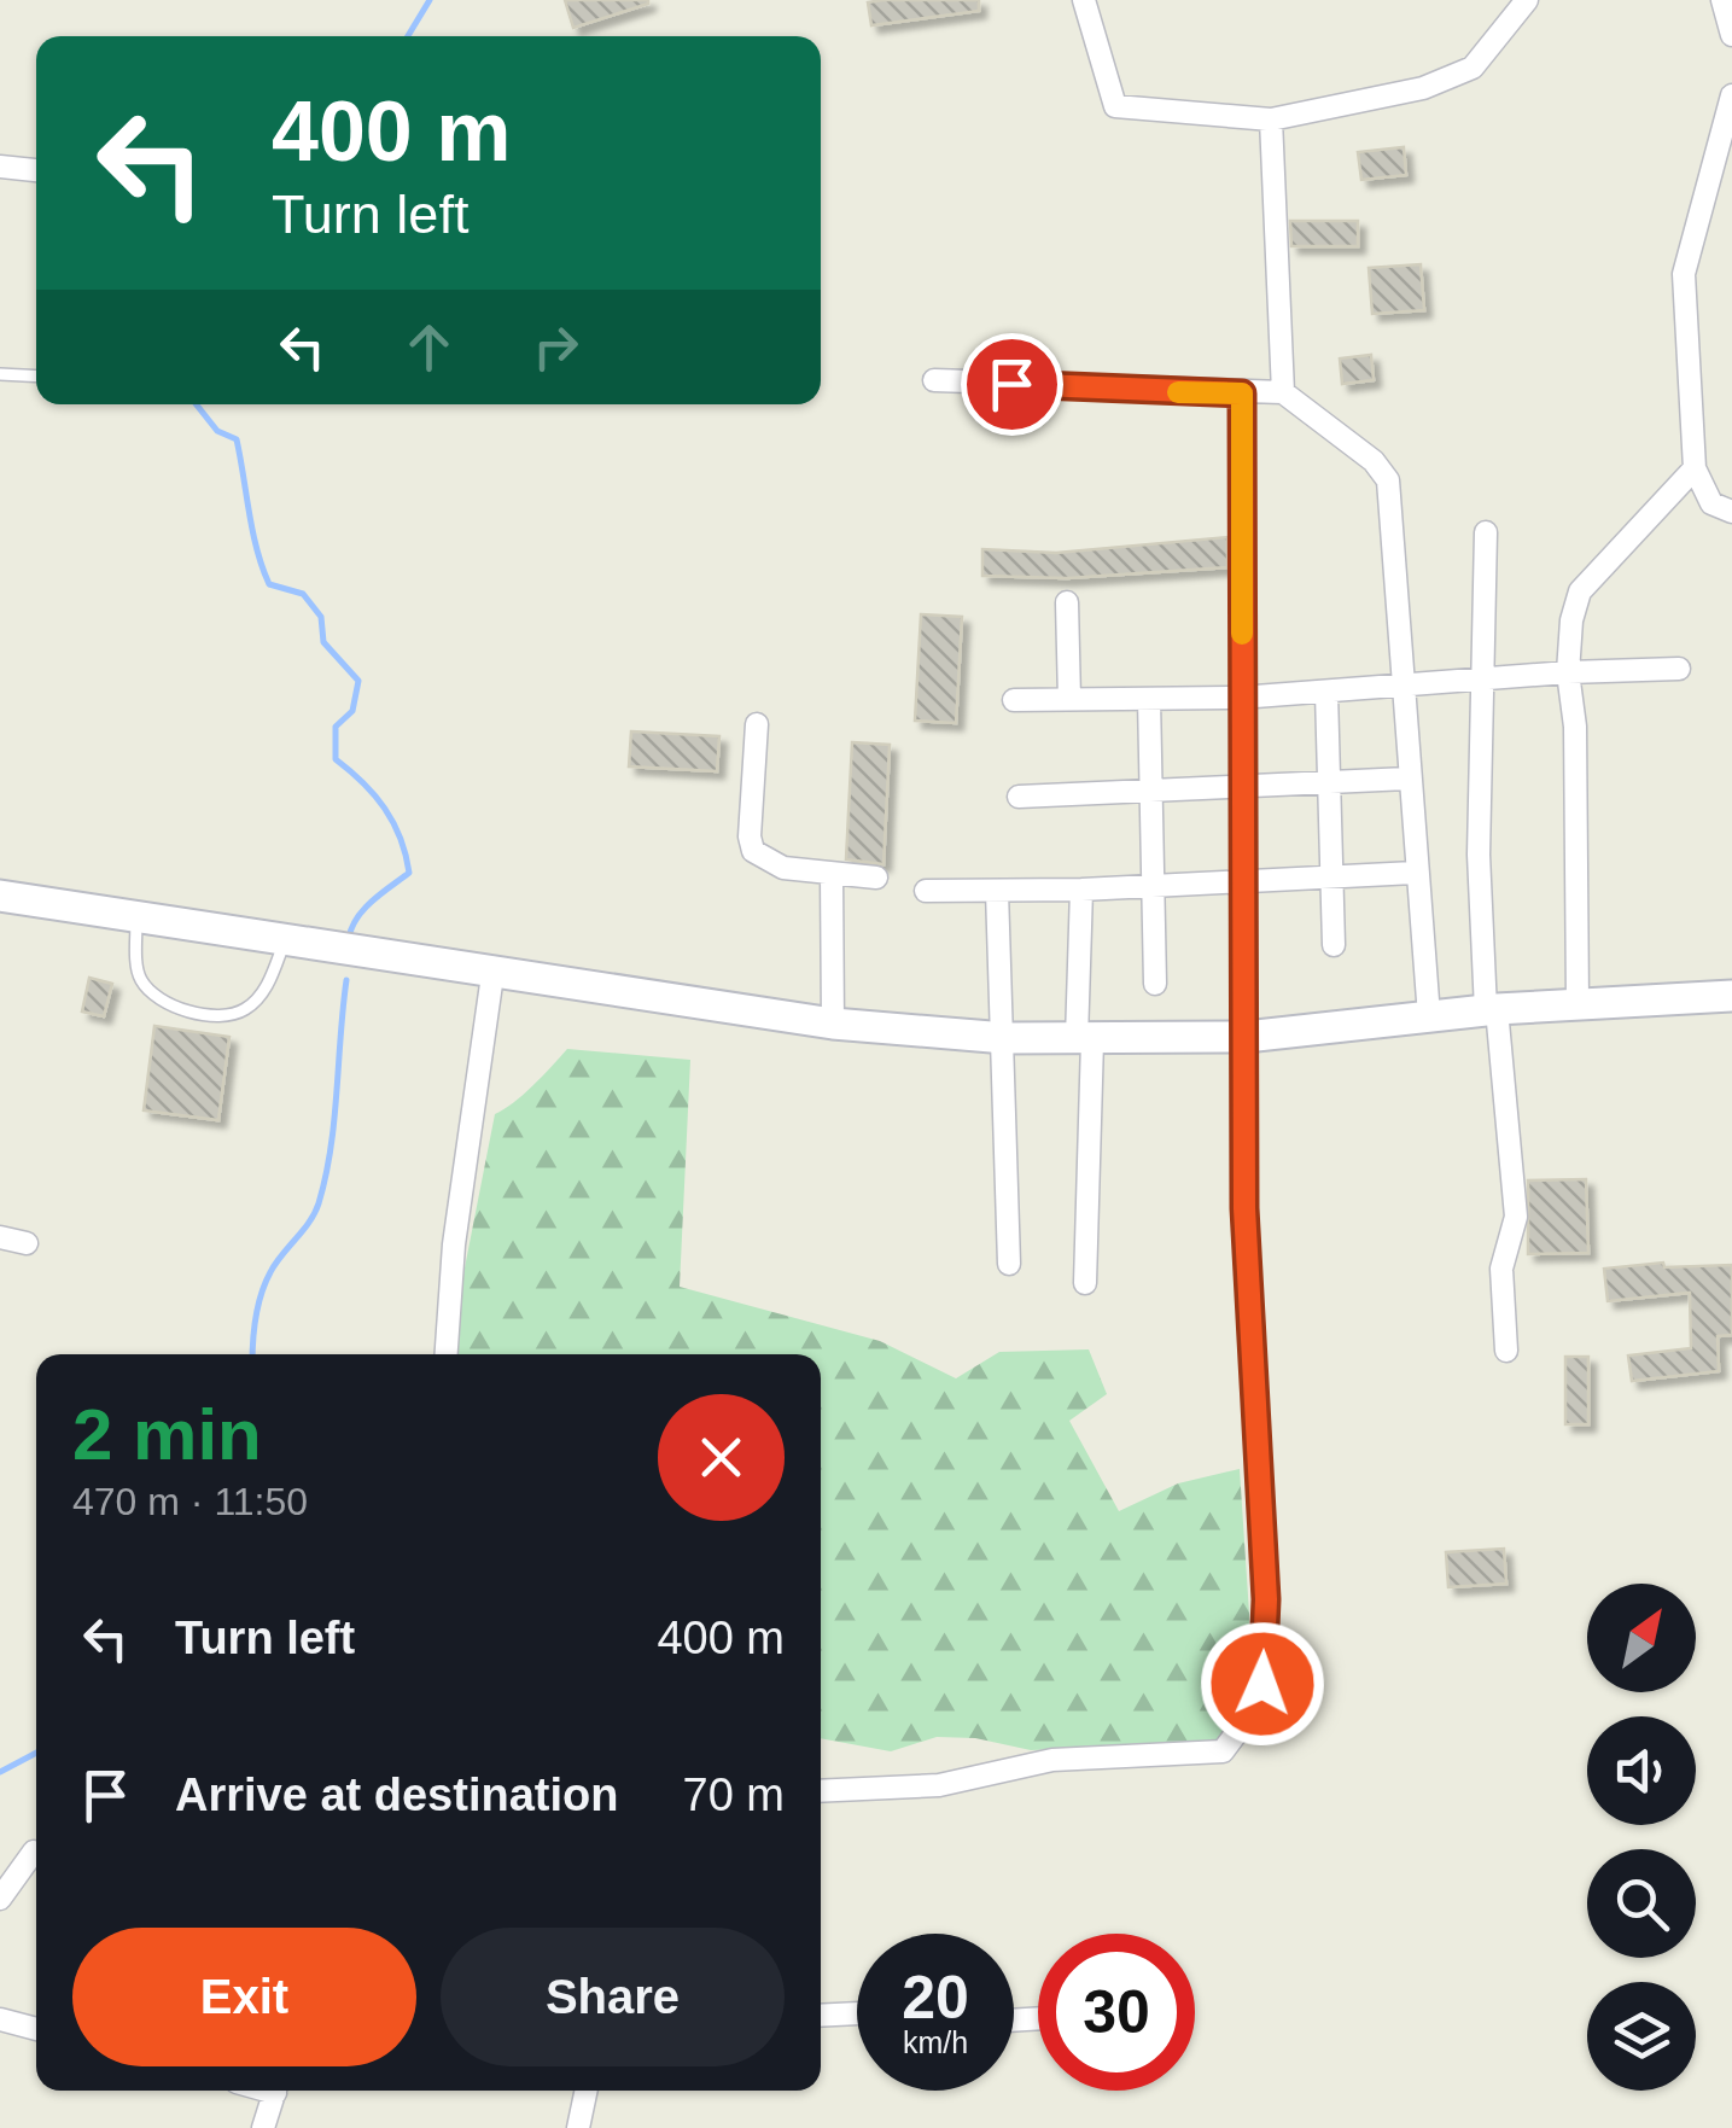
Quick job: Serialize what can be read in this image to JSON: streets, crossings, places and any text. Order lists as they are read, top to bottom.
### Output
{
  "north": "top right",
  "page": {
    "turn": ["400 m", "Turn left"],
    "heading": ["2 min", "470 m · 11:50"],
    "list": [
      {
        "name": "Turn left",
        "value": "400 m"
      },
      {
        "name": "Arrive at destination",
        "value": "70 m"
      }
    ],
    "buttons": ["Exit", "Share"],
    "speed": "20 km/h",
    "limit": "30"
  }
}
